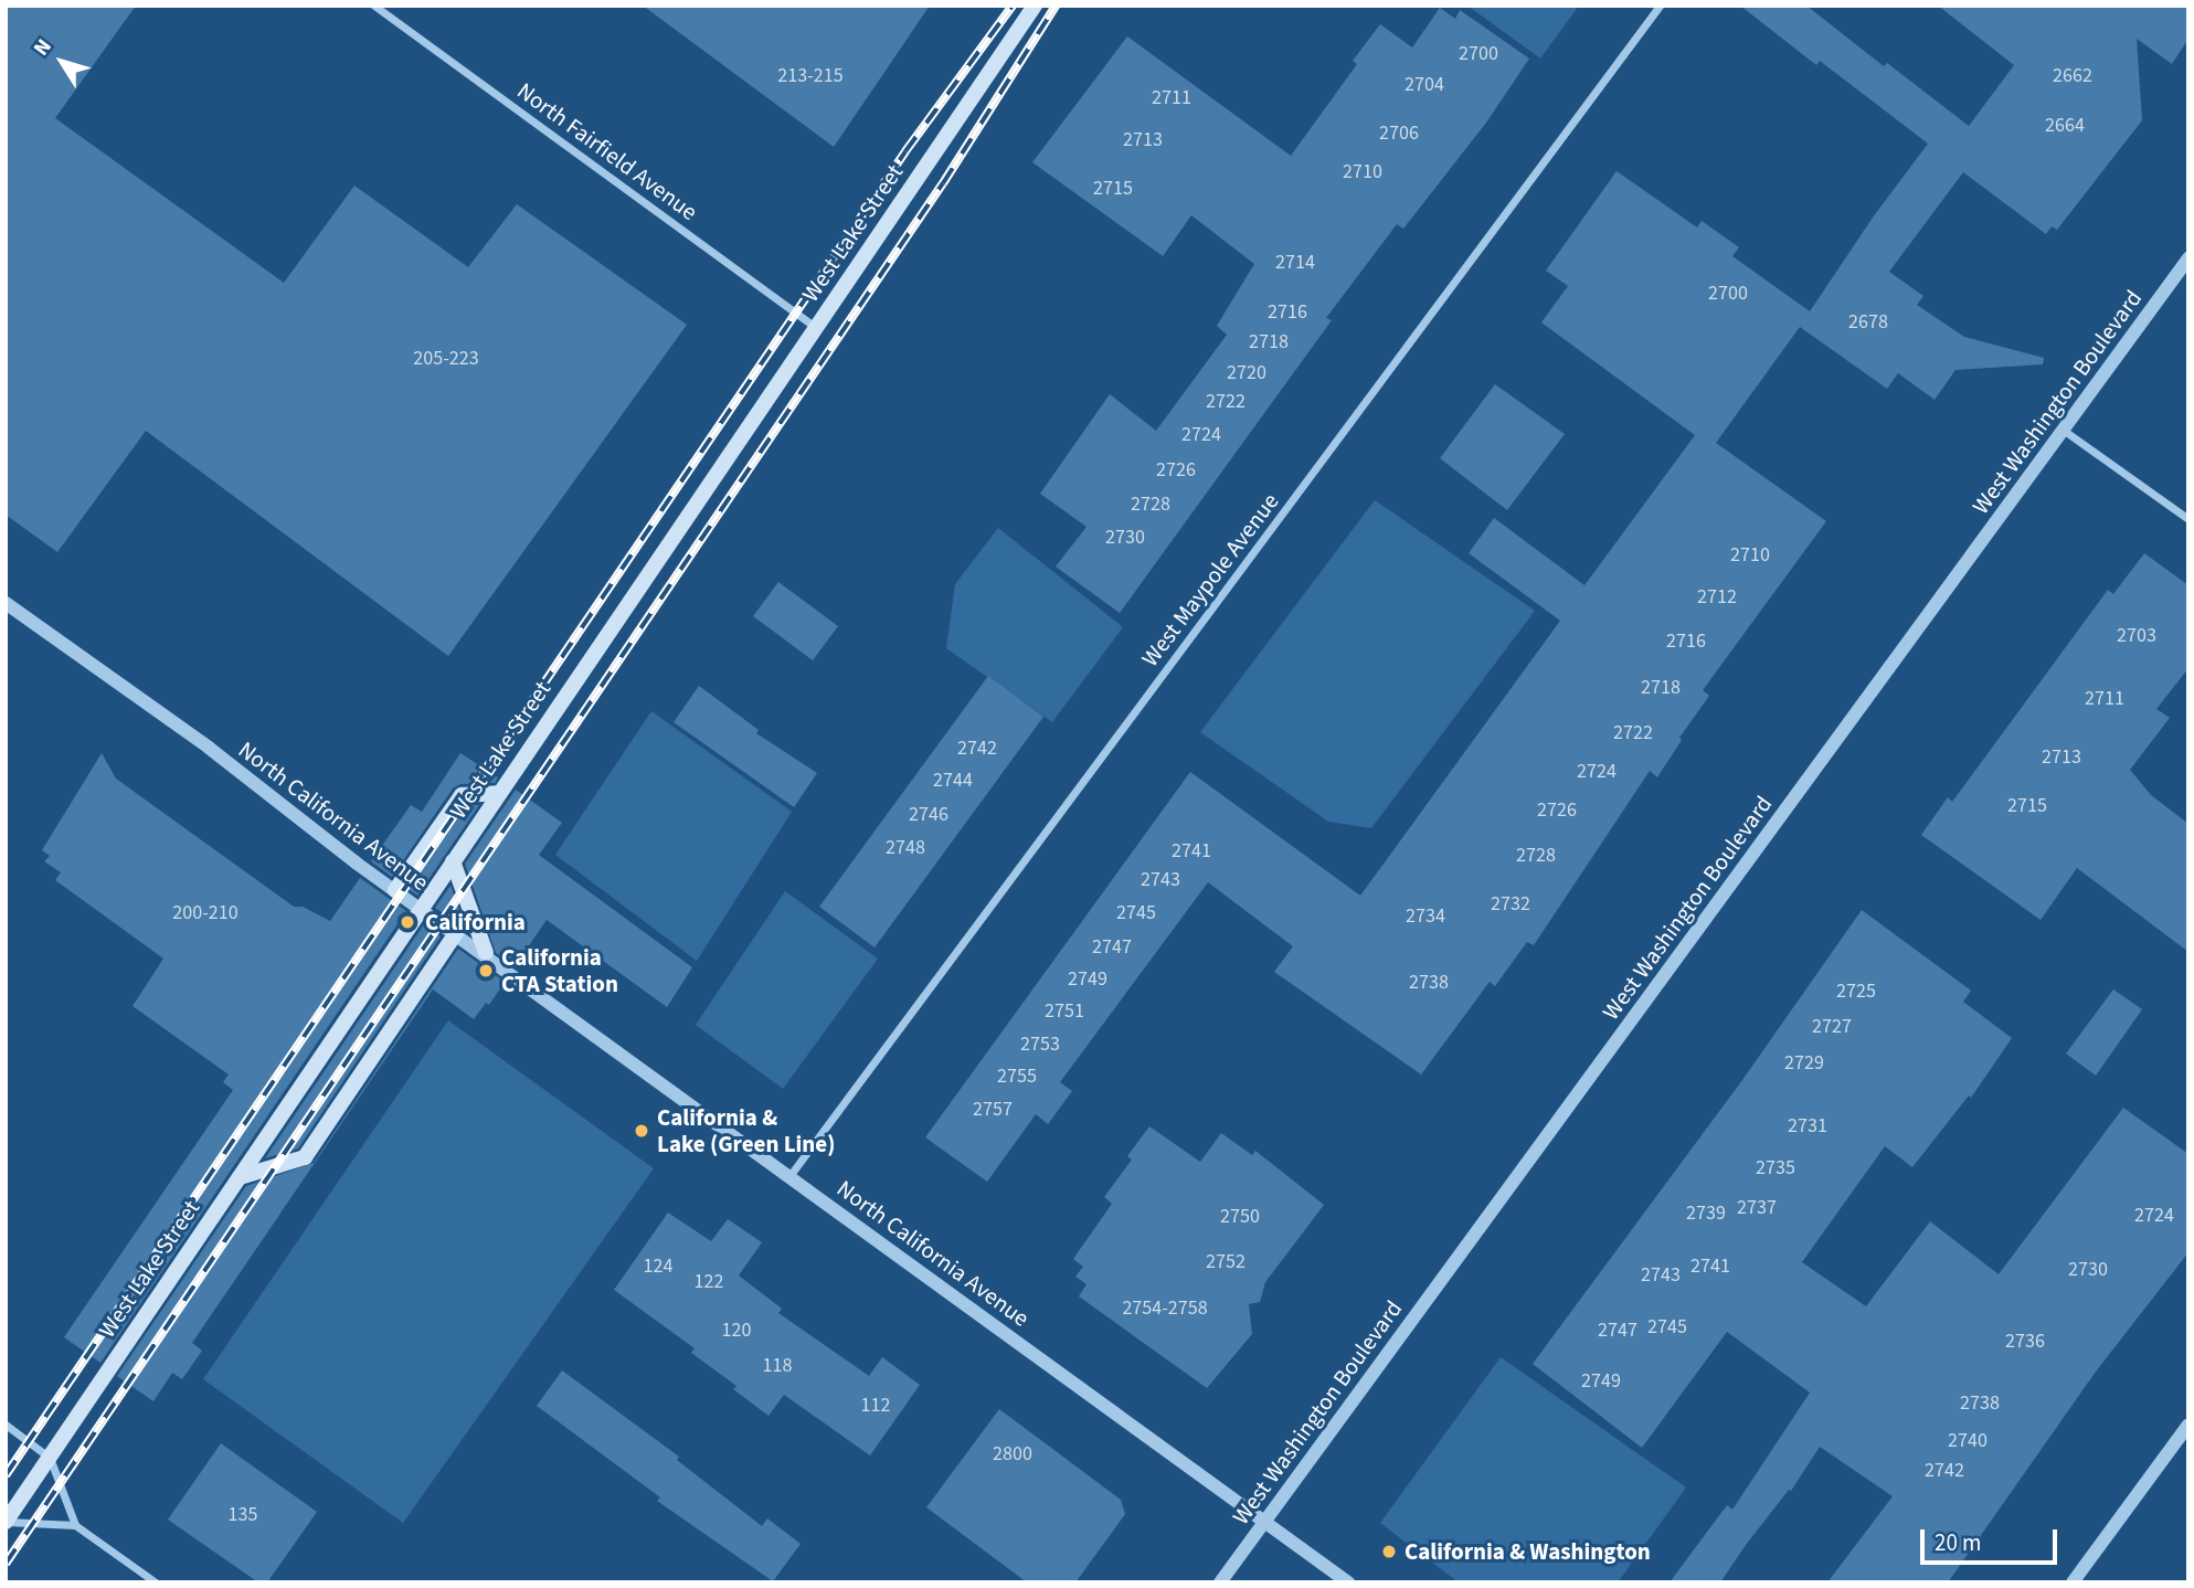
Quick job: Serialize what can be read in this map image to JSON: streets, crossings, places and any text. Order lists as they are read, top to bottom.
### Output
{
  "streets": {
    "main road": ["West Lake Street"],
    "street": [
      "North Fairfield Avenue",
      "West Washington Boulevard",
      "West Maypole Avenue",
      "North California Avenue"
    ]
  },
  "crossings": [
    ["North Fairfield Avenue", "West Lake Street"],
    ["West Lake Street", "North California Avenue"],
    ["West Washington Boulevard", "North California Avenue"],
    ["West Maypole Avenue", "North California Avenue"]
  ],
  "places": [
    "California",
    "California CTA Station",
    "California & Lake (Green Line)",
    "California & Washington"
  ],
  "house_numbers": [
    "2700",
    "213-215",
    "2662",
    "2704",
    "2711",
    "2664",
    "2706",
    "2713",
    "2710",
    "2715",
    "2714",
    "2700",
    "2716",
    "2678",
    "2718",
    "205-223",
    "2720",
    "2722",
    "2724",
    "2726",
    "2728",
    "2730",
    "2710",
    "2712",
    "2703",
    "2716",
    "2718",
    "2711",
    "2722",
    "2742",
    "2713",
    "2724",
    "2744",
    "2715",
    "2726",
    "2746",
    "2748",
    "2741",
    "2728",
    "2743",
    "2732",
    "200-210",
    "2745",
    "2734",
    "2747",
    "2749",
    "2738",
    "2725",
    "2751",
    "2727",
    "2753",
    "2729",
    "2755",
    "2757",
    "2731",
    "2735",
    "2737",
    "2739",
    "2724",
    "2750",
    "2752",
    "124",
    "2741",
    "2730",
    "2743",
    "122",
    "2754-2758",
    "2745",
    "120",
    "2747",
    "2736",
    "118",
    "2749",
    "2738",
    "112",
    "2740",
    "2800",
    "2742",
    "135"
  ],
  "scale_bar": "20 m",
  "north": "top left"
}
